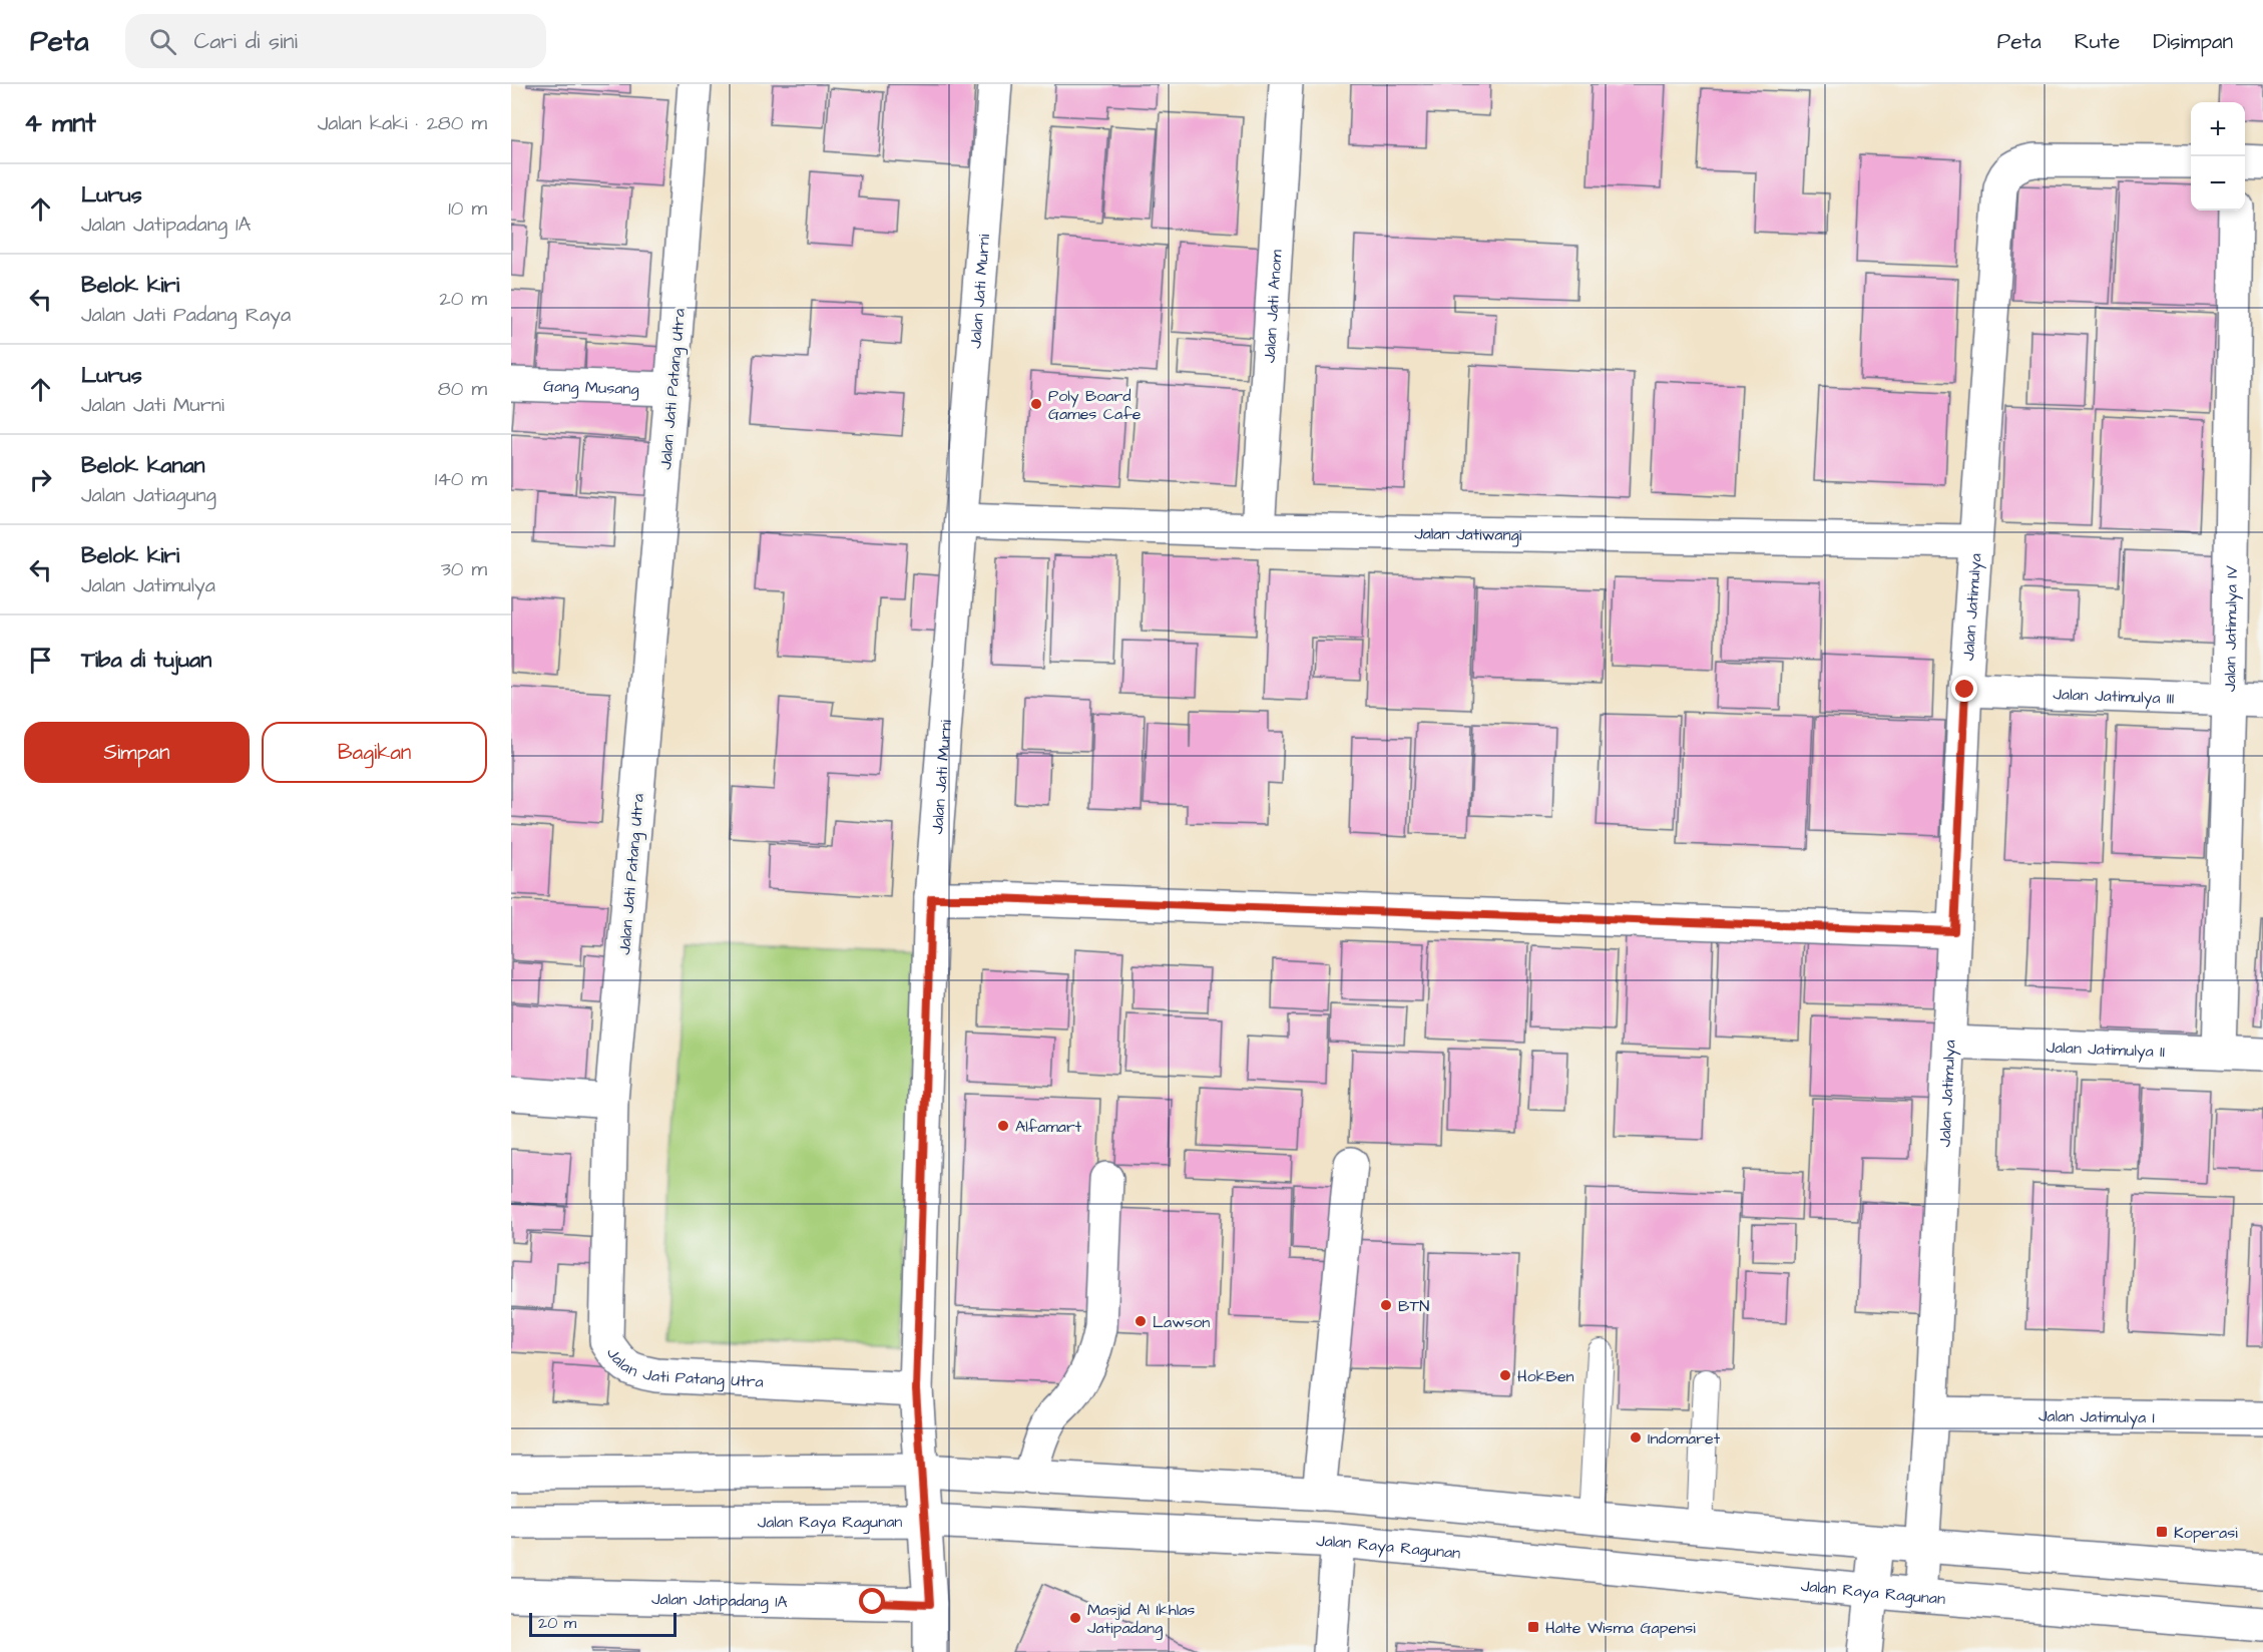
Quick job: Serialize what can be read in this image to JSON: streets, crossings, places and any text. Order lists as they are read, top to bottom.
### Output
{
  "streets": {
    "street": [
      "Jalan Jati Murni",
      "Jalan Jati Anom",
      "Gang Musang",
      "Jalan Jati Patang Utra",
      "Jalan Jatiwangi",
      "Jalan Jatimulya",
      "Jalan Jatimulya IV",
      "Jalan Jatimulya III",
      "Jalan Jatimulya II",
      "Jalan Jatimulya I",
      "Jalan Raya Ragunan",
      "Jalan Jatipadang 1A"
    ]
  },
  "crossings": [
    ["Jalan Jati Murni", "Jalan Jati Patang Utra"],
    ["Jalan Jati Murni", "Jalan Jatiwangi"],
    ["Jalan Jati Murni", "Jalan Raya Ragunan"],
    ["Jalan Jati Murni", "Jalan Jatipadang 1A"],
    ["Jalan Jati Anom", "Jalan Jatiwangi"],
    ["Gang Musang", "Jalan Jati Patang Utra"],
    ["Jalan Jatiwangi", "Jalan Jatimulya"],
    ["Jalan Jatimulya", "Jalan Jatimulya III"],
    ["Jalan Jatimulya", "Jalan Jatimulya II"],
    ["Jalan Jatimulya", "Jalan Jatimulya I"],
    ["Jalan Jatimulya", "Jalan Raya Ragunan"],
    ["Jalan Jatimulya IV", "Jalan Jatimulya III"],
    ["Jalan Jatimulya IV", "Jalan Jatimulya II"]
  ],
  "places": {
    "other": [
      "Poly Board Games Cafe",
      "Alfamart",
      "BTN",
      "Lawson",
      "HokBen",
      "Indomaret",
      "Masjid Al Ikhlas Jatipadang"
    ],
    "transit": ["Koperasi", "Halte Wisma Gapensi"]
  },
  "scale_bar": "20 m",
  "page": {
    "header": "Peta",
    "search": "Cari di sini",
    "nav": ["Peta", "Rute", "Disimpan"],
    "heading": ["4 mnt", "Jalan kaki · 280 m"],
    "map_buttons": ["+", "−"],
    "list": [
      ["Lurus", "Jalan Jatipadang 1A", "10 m"],
      ["Belok kiri", "Jalan Jati Padang Raya", "20 m"],
      ["Lurus", "Jalan Jati Murni", "80 m"],
      ["Belok kanan", "Jalan Jatiagung", "140 m"],
      ["Belok kiri", "Jalan Jatimulya", "30 m"],
      "Tiba di tujuan"
    ],
    "buttons": ["Simpan", "Bagikan"],
    "scale": "20 m"
  }
}
